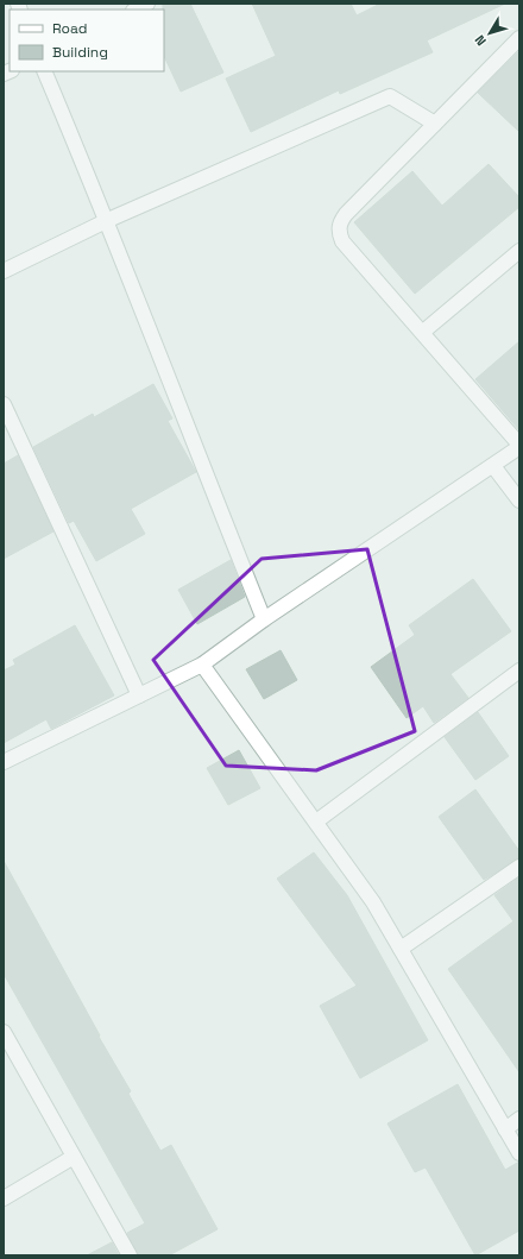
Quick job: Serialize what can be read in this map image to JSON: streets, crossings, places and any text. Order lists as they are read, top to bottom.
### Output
{
  "legend": ["Road", "Building"],
  "north": "bottom left"
}
